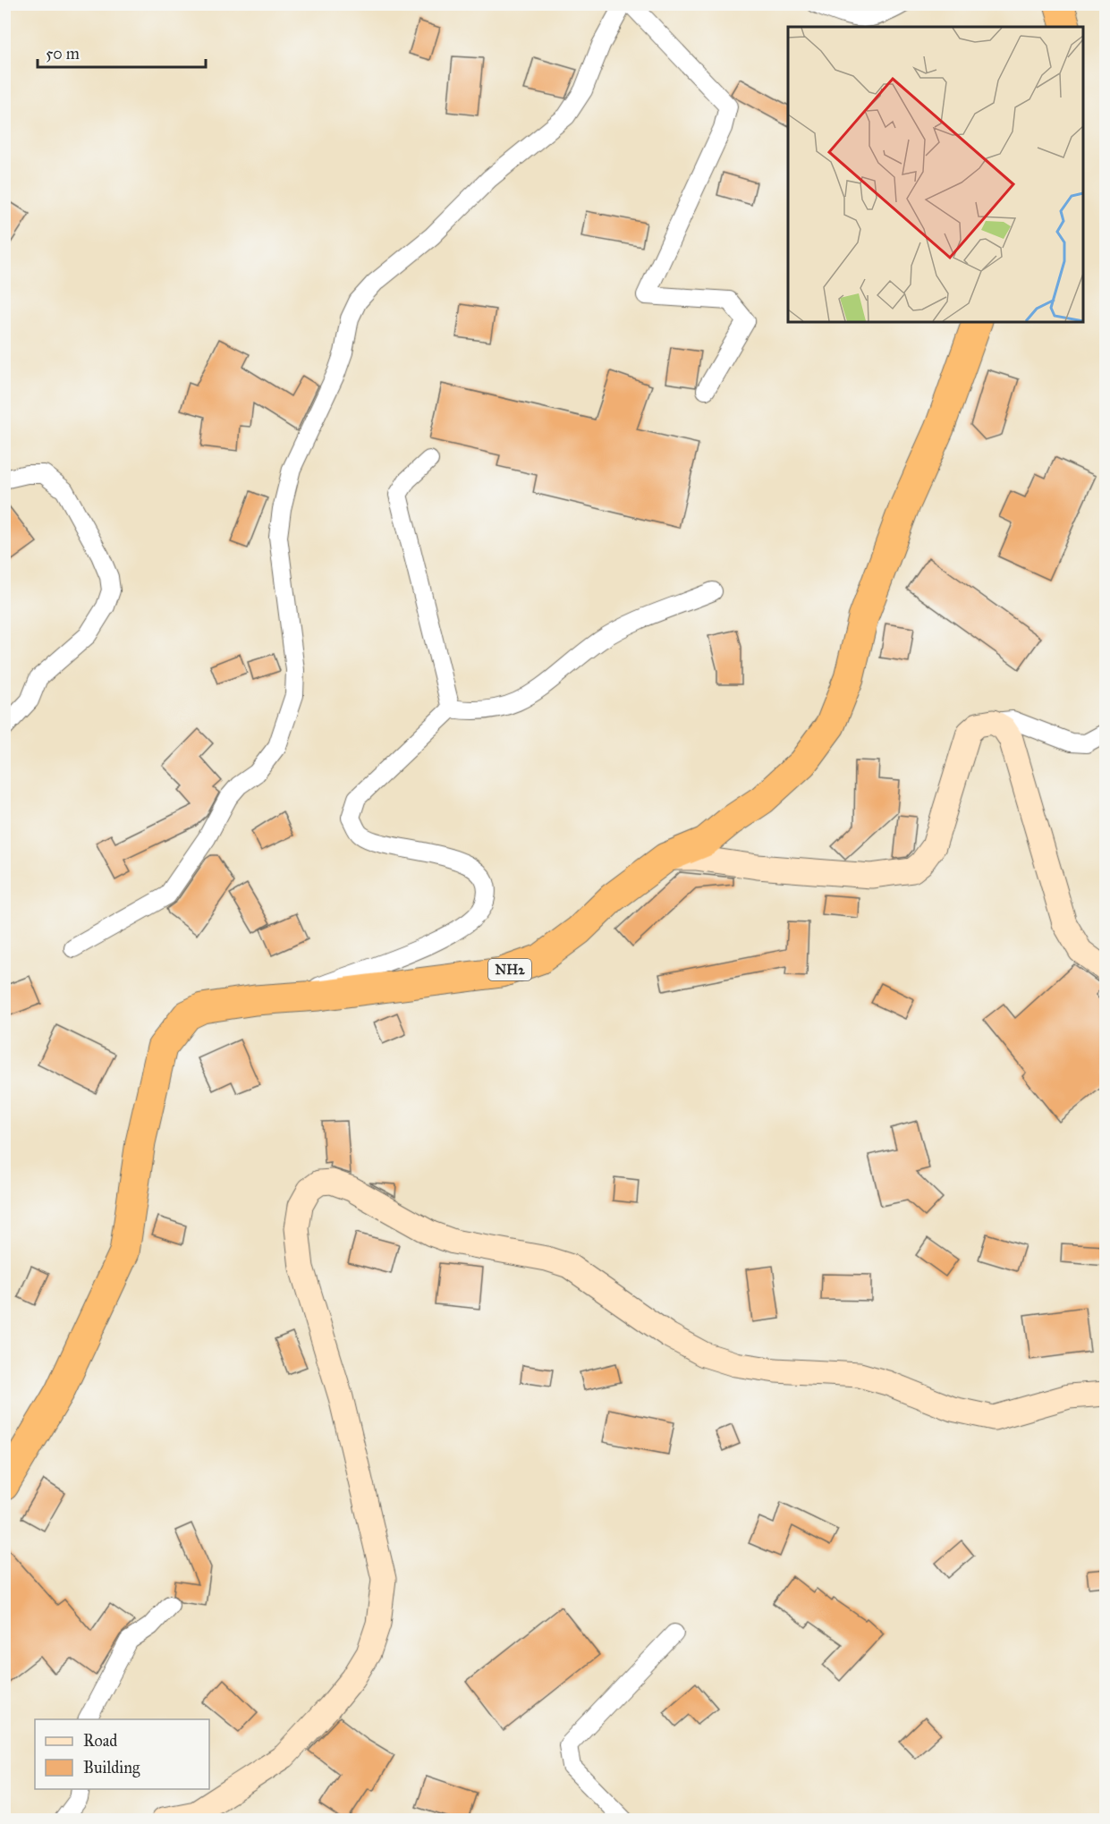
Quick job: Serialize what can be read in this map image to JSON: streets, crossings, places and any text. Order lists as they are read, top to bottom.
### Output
{
  "streets": {
    "highway": ["NH2"]
  },
  "legend": ["Road", "Building"],
  "scale_bar": "50 m"
}
